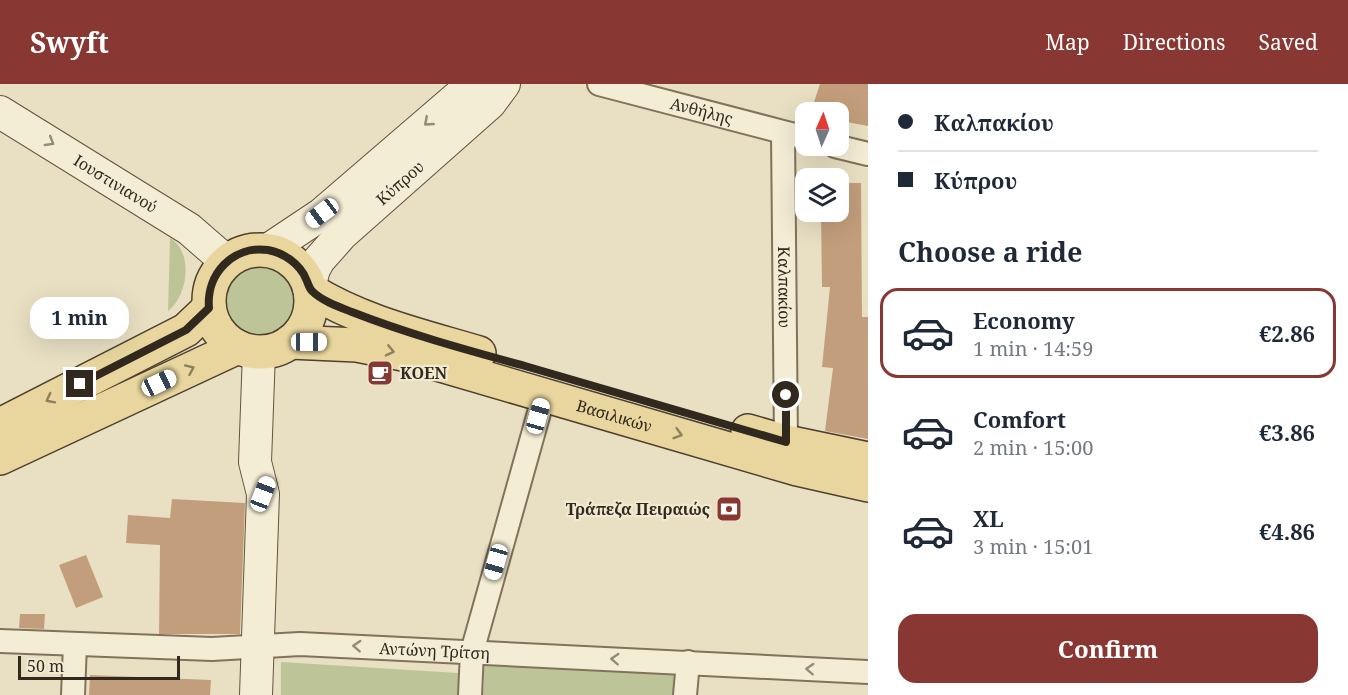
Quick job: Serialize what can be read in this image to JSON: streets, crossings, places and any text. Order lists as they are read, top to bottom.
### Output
{
  "streets": {
    "main road": ["Βασιλικών"],
    "street": [
      "Ανθήλης",
      "Κύπρου",
      "Ιουστινιανού",
      "Καλπακίου",
      "Αντώνη Τρίτση"
    ]
  },
  "crossings": [
    ["Ανθήλης", "Καλπακίου"],
    ["Κύπρου", "Ιουστινιανού"],
    ["Κύπρου", "Βασιλικών"],
    ["Ιουστινιανού", "Βασιλικών"],
    ["Καλπακίου", "Βασιλικών"]
  ],
  "one_way": ["Ιουστινιανού", "Αντώνη Τρίτση"],
  "places": {
    "cafe": ["KOEN"],
    "bank": ["Τράπεζα Πειραιώς"]
  },
  "scale_bar": "50 m",
  "north": "top",
  "page": {
    "header": "Swyft",
    "nav": ["Map", "Directions", "Saved"],
    "banner": ["Καλπακίου", "Κύπρου"],
    "heading": "Choose a ride",
    "list": [
      {
        "name": "Economy",
        "note": "1 min · 14:59",
        "value": "€2.86"
      },
      {
        "name": "Comfort",
        "note": "2 min · 15:00",
        "value": "€3.86"
      },
      {
        "name": "XL",
        "note": "3 min · 15:01",
        "value": "€4.86"
      }
    ],
    "bubble": "1 min",
    "buttons": "Confirm",
    "scale": "50 m"
  }
}
